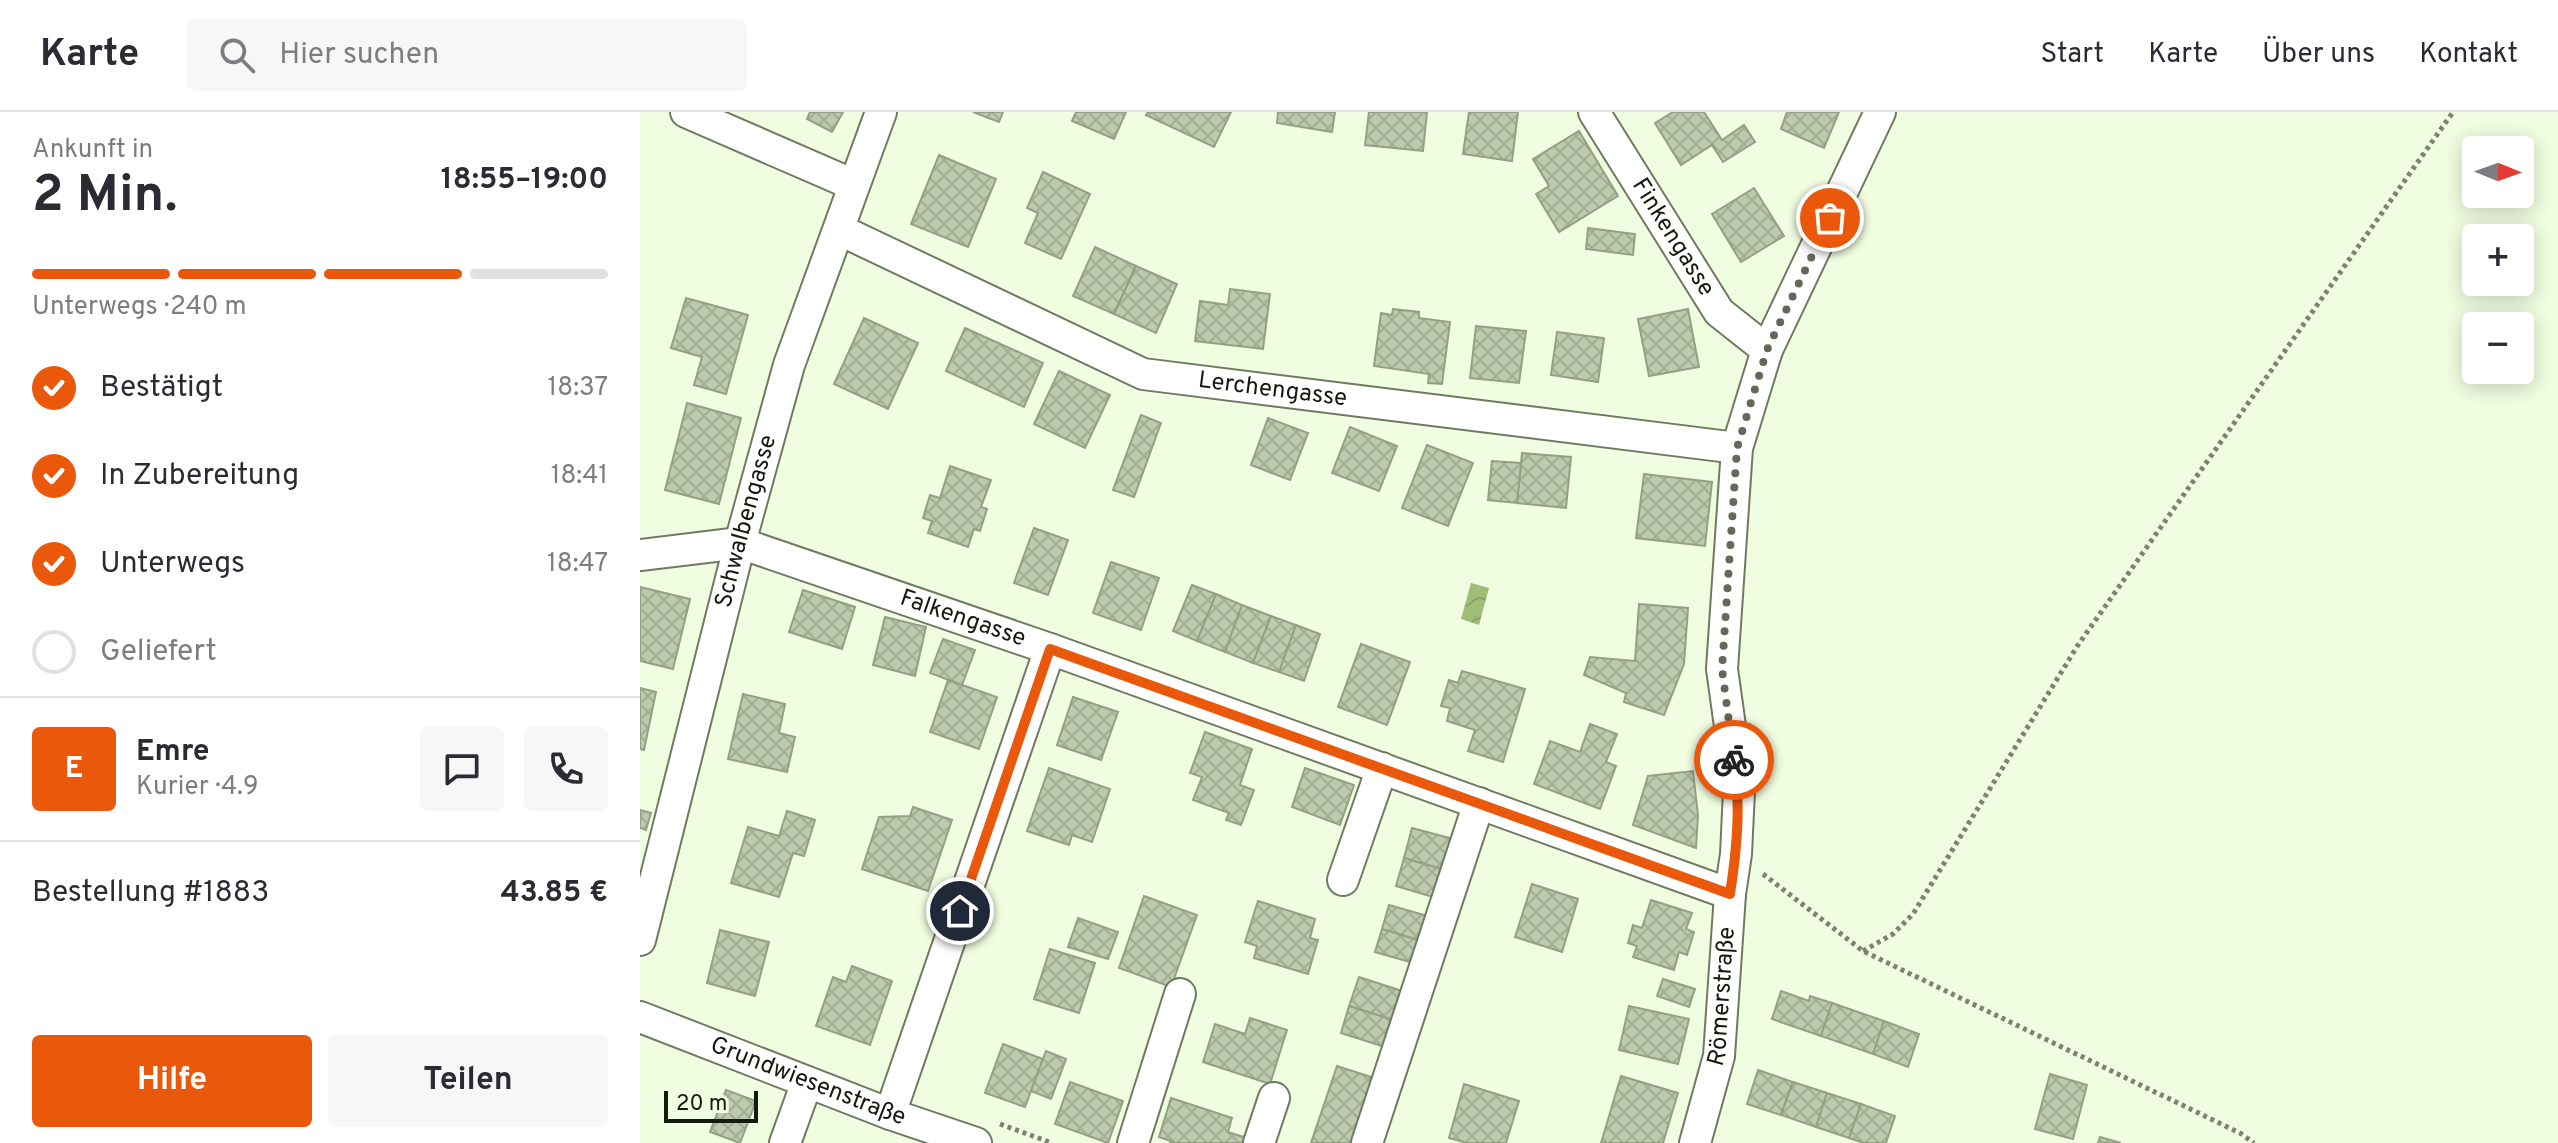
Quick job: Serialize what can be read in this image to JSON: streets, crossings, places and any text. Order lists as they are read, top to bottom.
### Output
{
  "streets": {
    "street": [
      "Finkengasse",
      "Lerchengasse",
      "Schwalbengasse",
      "Falkengasse",
      "Römerstraße",
      "Grundwiesenstraße"
    ]
  },
  "crossings": [
    ["Finkengasse", "Römerstraße"],
    ["Lerchengasse", "Schwalbengasse"],
    ["Lerchengasse", "Römerstraße"],
    ["Schwalbengasse", "Falkengasse"],
    ["Falkengasse", "Römerstraße"]
  ],
  "scale_bar": "20 m",
  "north": "right",
  "page": {
    "header": "Karte",
    "search": "Hier suchen",
    "nav": [
      "Start",
      "Karte",
      "Über uns",
      "Kontakt"
    ],
    "heading": ["2 Min.", "Ankunft in", "18:55–19:00"],
    "panel": [
      "Emre",
      "Kurier · 4.9",
      "Bestellung #1883",
      "43.85 €"
    ],
    "map_buttons": ["+", "−"],
    "bar": "Unterwegs · 240 m",
    "list": [
      ["Bestätigt", "18:37"],
      ["In Zubereitung", "18:41"],
      ["Unterwegs", "18:47"],
      "Geliefert"
    ],
    "round": "E",
    "buttons": ["Hilfe", "Teilen"],
    "scale": "20 m"
  }
}
